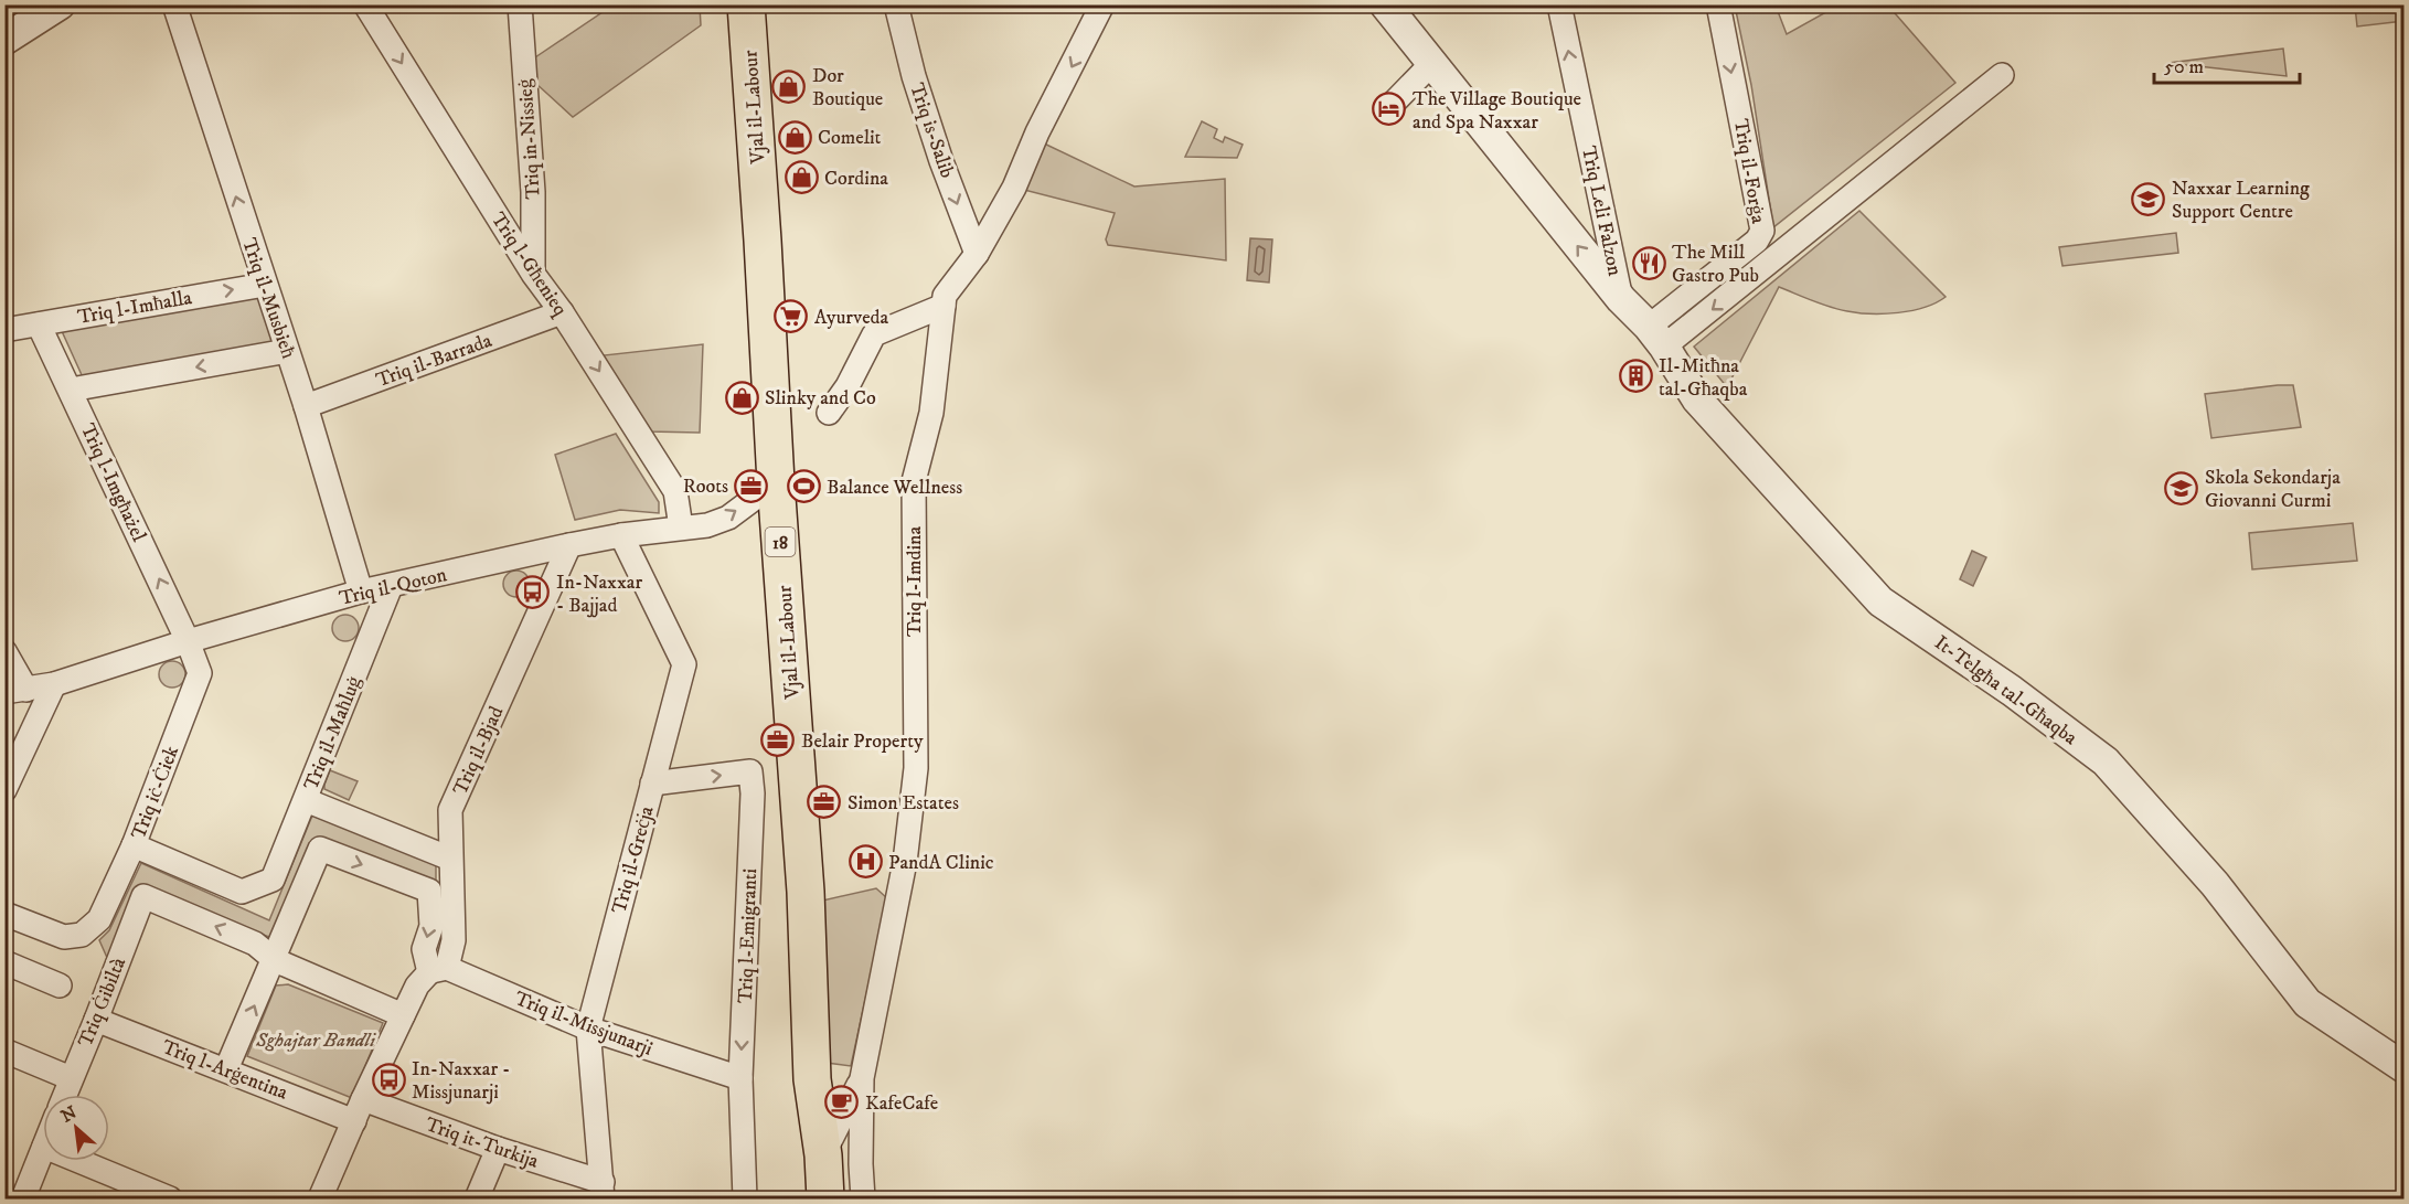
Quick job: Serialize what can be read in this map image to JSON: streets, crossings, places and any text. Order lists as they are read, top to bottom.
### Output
{
  "streets": {
    "main road": ["Vjal il-Labour", "18"],
    "street": [
      "Triq is-Salib",
      "Triq in-Nissieġ",
      "Triq il-Forġa",
      "Triq Leli Falzon",
      "Triq l-Għenieq",
      "Triq il-Musbieħ",
      "Triq l-Imħalla",
      "Triq il-Barrada",
      "Triq l-Imgħażel",
      "Triq l-Imdina",
      "Triq il-Qoton",
      "It-Telgħa tal-Għaqba",
      "Triq il-Maħluġ",
      "Triq il-Bjad",
      "Triq iċ-Ċiek",
      "Triq il-Greċja",
      "Triq l-Emigranti",
      "Triq Ġibiltà",
      "Triq il-Missjunarji",
      "Triq l-Arġentina",
      "Triq it-Turkija"
    ]
  },
  "crossings": [
    ["Vjal il-Labour", "Triq l-Imdina"],
    ["Vjal il-Labour", "Triq il-Qoton"],
    ["Triq is-Salib", "Triq l-Imdina"],
    ["Triq in-Nissieġ", "Triq l-Għenieq"],
    ["Triq il-Forġa", "It-Telgħa tal-Għaqba"],
    ["Triq Leli Falzon", "It-Telgħa tal-Għaqba"],
    ["Triq l-Għenieq", "Triq il-Barrada"],
    ["Triq l-Għenieq", "Triq il-Qoton"],
    ["Triq il-Musbieħ", "Triq l-Imħalla"],
    ["Triq il-Musbieħ", "Triq il-Barrada"],
    ["Triq il-Musbieħ", "Triq il-Qoton"],
    ["Triq l-Imħalla", "Triq l-Imgħażel"],
    ["Triq l-Imgħażel", "Triq il-Qoton"],
    ["Triq l-Imgħażel", "Triq iċ-Ċiek"],
    ["Triq il-Qoton", "Triq il-Maħluġ"],
    ["Triq il-Qoton", "Triq il-Bjad"],
    ["Triq il-Qoton", "Triq iċ-Ċiek"],
    ["Triq il-Qoton", "Triq il-Greċja"],
    ["Triq il-Maħluġ", "Triq iċ-Ċiek"],
    ["Triq il-Bjad", "Triq il-Missjunarji"],
    ["Triq il-Greċja", "Triq l-Emigranti"],
    ["Triq il-Greċja", "Triq il-Missjunarji"],
    ["Triq il-Greċja", "Triq it-Turkija"],
    ["Triq l-Emigranti", "Triq il-Missjunarji"],
    ["Triq Ġibiltà", "Triq l-Arġentina"],
    ["Triq l-Arġentina", "Triq it-Turkija"]
  ],
  "one_way": [
    "Triq is-Salib",
    "Triq il-Forġa",
    "Triq Leli Falzon",
    "Triq l-Għenieq",
    "Triq il-Musbieħ",
    "Triq l-Imgħażel"
  ],
  "parks": ["Sghajtar Bandli"],
  "places": {
    "shop": [
      "Dor Boutique",
      "Comelit",
      "Cordina",
      "Slinky and Co"
    ],
    "hotel": ["The Village Boutique and Spa Naxxar"],
    "school or university": ["Naxxar Learning Support Centre", "Skola Sekondarja Giovanni Curmi"],
    "restaurant": ["The Mill Gastro Pub"],
    "supermarket": ["Ayurveda"],
    "building": ["Il-Mitħna tal-Għaqba"],
    "office": ["Roots", "Belair Property", "Simon Estates"],
    "sports": ["Balance Wellness"],
    "bus stop": ["In-Naxxar - Bajjad", "In-Naxxar - Missjunarji"],
    "hospital": ["PandA Clinic"],
    "cafe": ["KafeCafe"]
  },
  "scale_bar": "50 m",
  "north": "top left"
}
